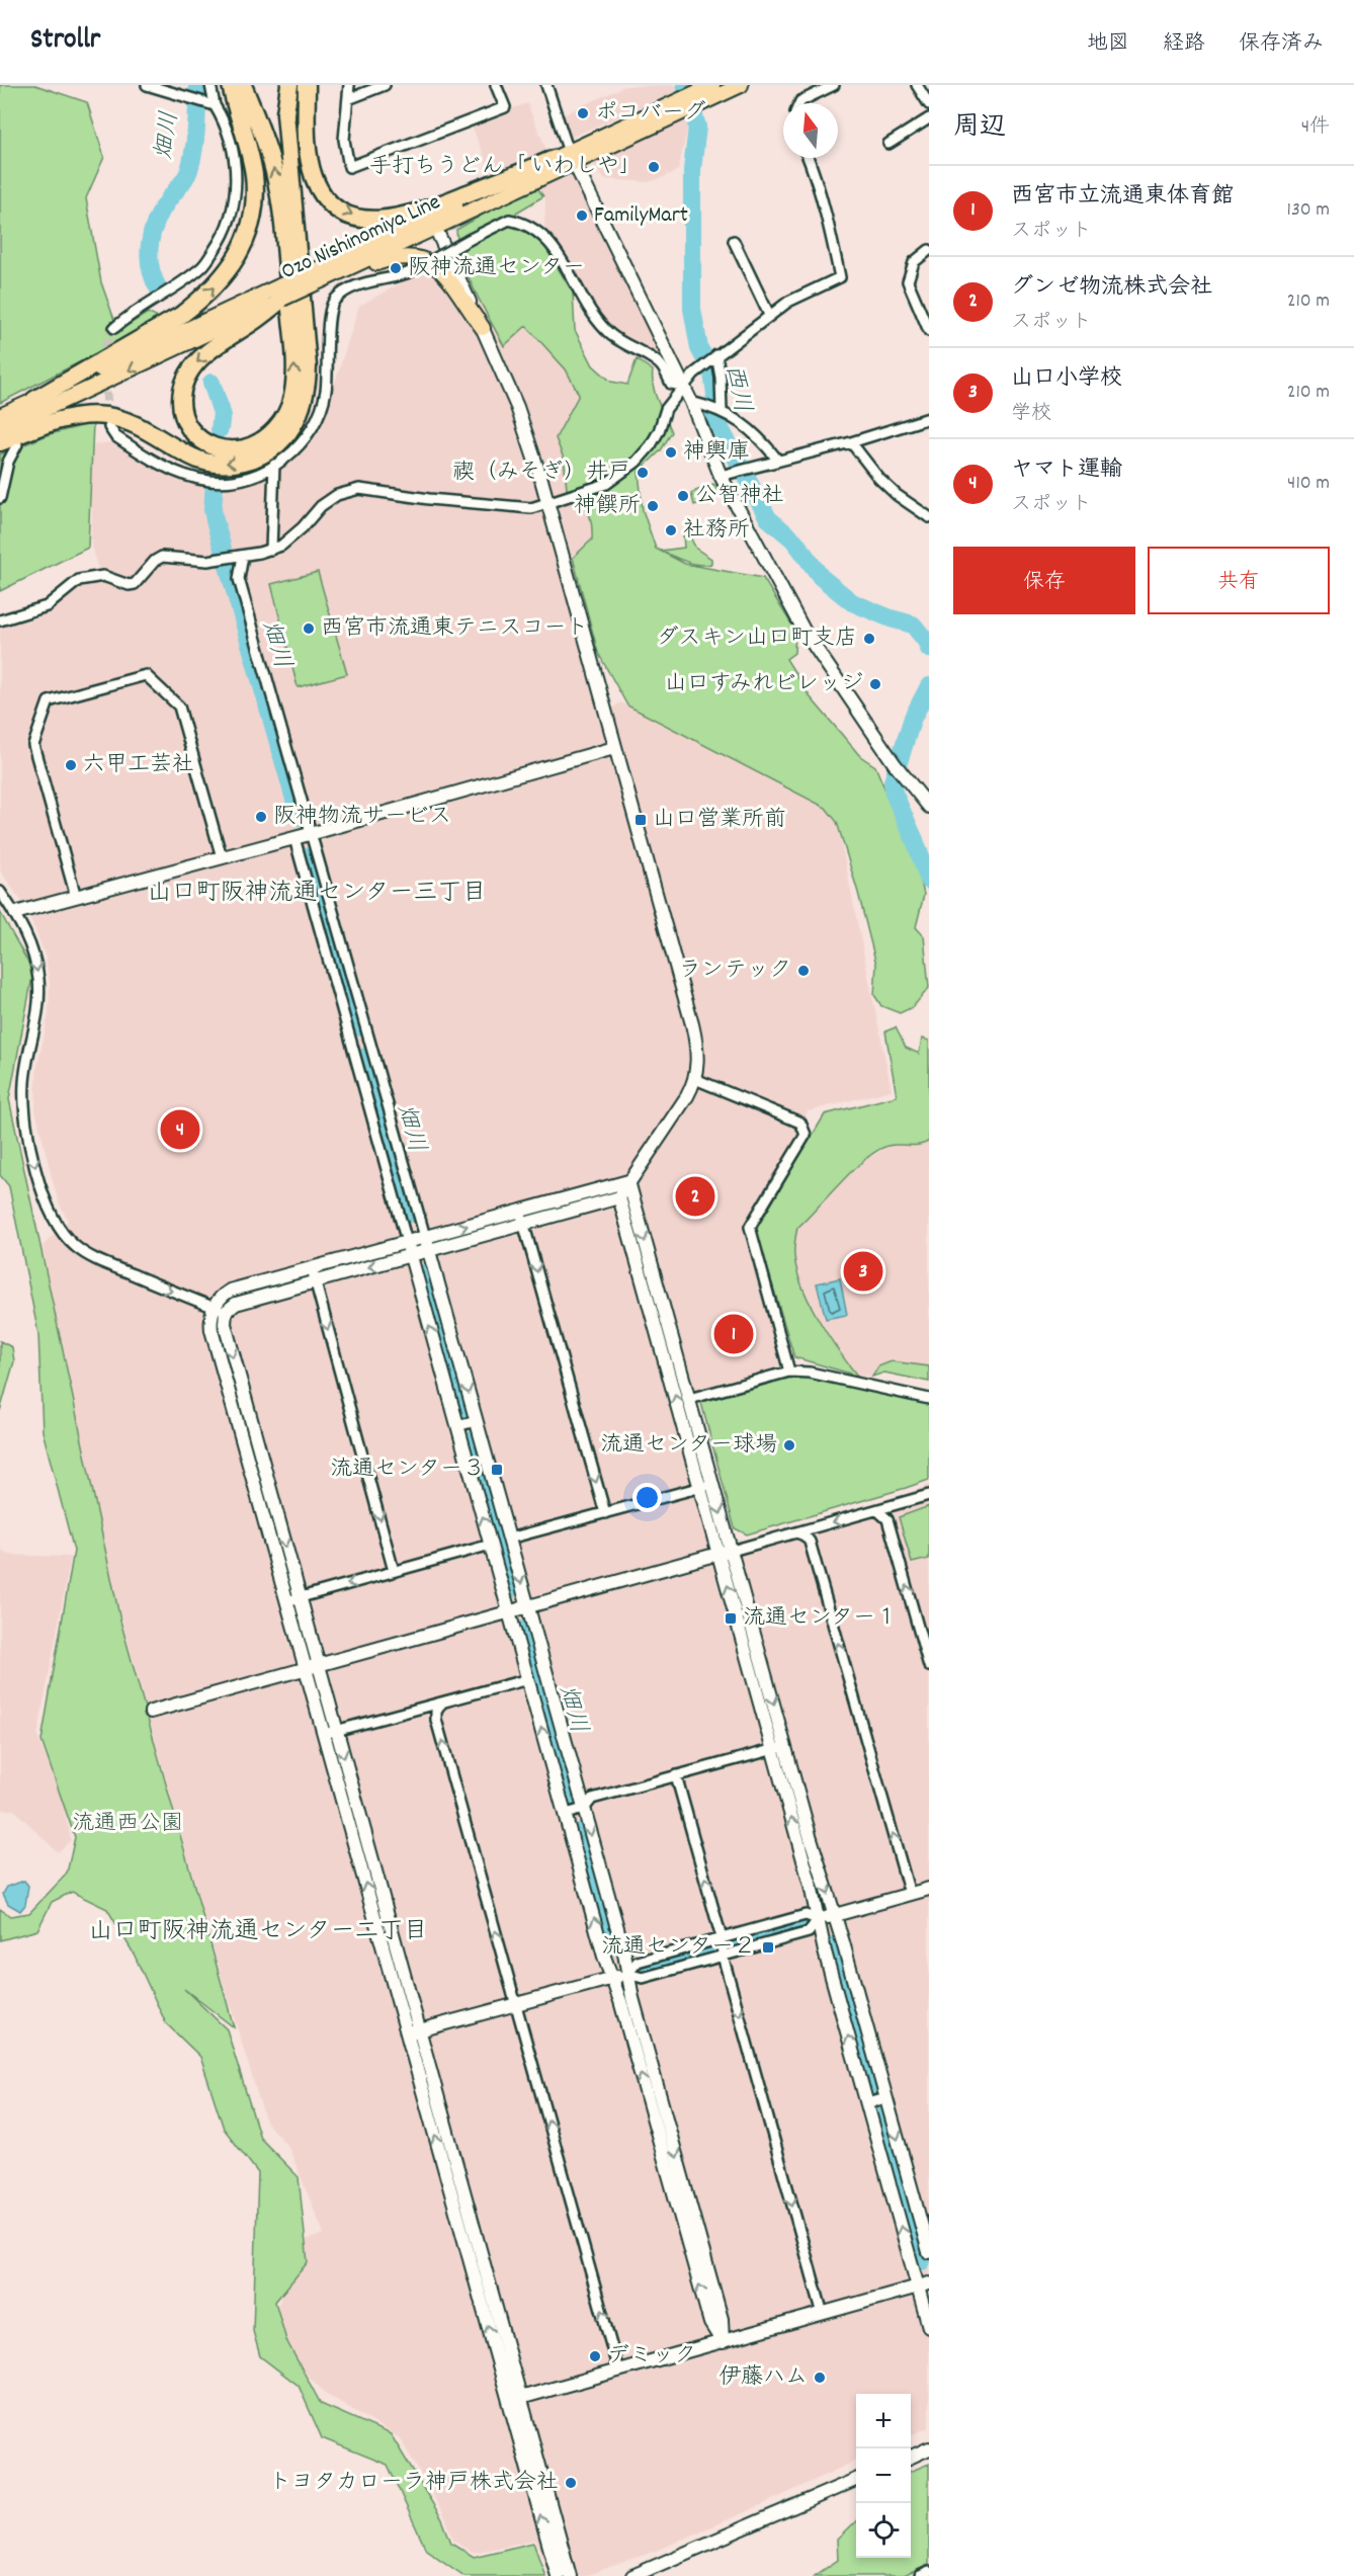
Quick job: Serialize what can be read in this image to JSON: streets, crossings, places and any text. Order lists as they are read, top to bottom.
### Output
{
  "streets": {
    "main road": ["Ozo Nishinomiya Line"]
  },
  "districts": ["山口町阪神流通センター三丁目", "山口町阪神流通センター二丁目"],
  "water": ["畑川", "西川"],
  "parks": ["流通西公園"],
  "places": {
    "other": [
      "ポコバーグ",
      "手打ちうどん「 いわしや」",
      "FamilyMart",
      "阪神流通センター",
      "神輿庫",
      "禊（みそぎ）井戸",
      "公智神社",
      "神饌所",
      "社務所",
      "西宮市流通東テニスコート",
      "ダスキン山口町支店",
      "山口すみれビレッジ",
      "六甲工芸社",
      "阪神物流サービス",
      "ランテック",
      "流通センター球場",
      "デミック",
      "伊藤ハム",
      "トヨタカローラ神戸株式会社"
    ],
    "transit": [
      "山口営業所前",
      "流通センター３",
      "流通センター１",
      "流通センター２"
    ]
  },
  "north": "top",
  "page": {
    "header": "Strollr",
    "nav": ["地図", "経路", "保存済み"],
    "heading": ["周辺", "4件"],
    "list": [
      {
        "mark": "1",
        "name": "西宮市立流通東体育館",
        "note": "スポット",
        "value": "130 m"
      },
      {
        "mark": "2",
        "name": "グンゼ物流株式会社",
        "note": "スポット",
        "value": "210 m"
      },
      {
        "mark": "3",
        "name": "山口小学校",
        "note": "学校",
        "value": "210 m"
      },
      {
        "mark": "4",
        "name": "ヤマト運輸",
        "note": "スポット",
        "value": "410 m"
      }
    ],
    "buttons": ["保存", "共有"],
    "pins": [
      "4",
      "2",
      "3",
      "1"
    ],
    "map_buttons": ["+", "−"]
  }
}
